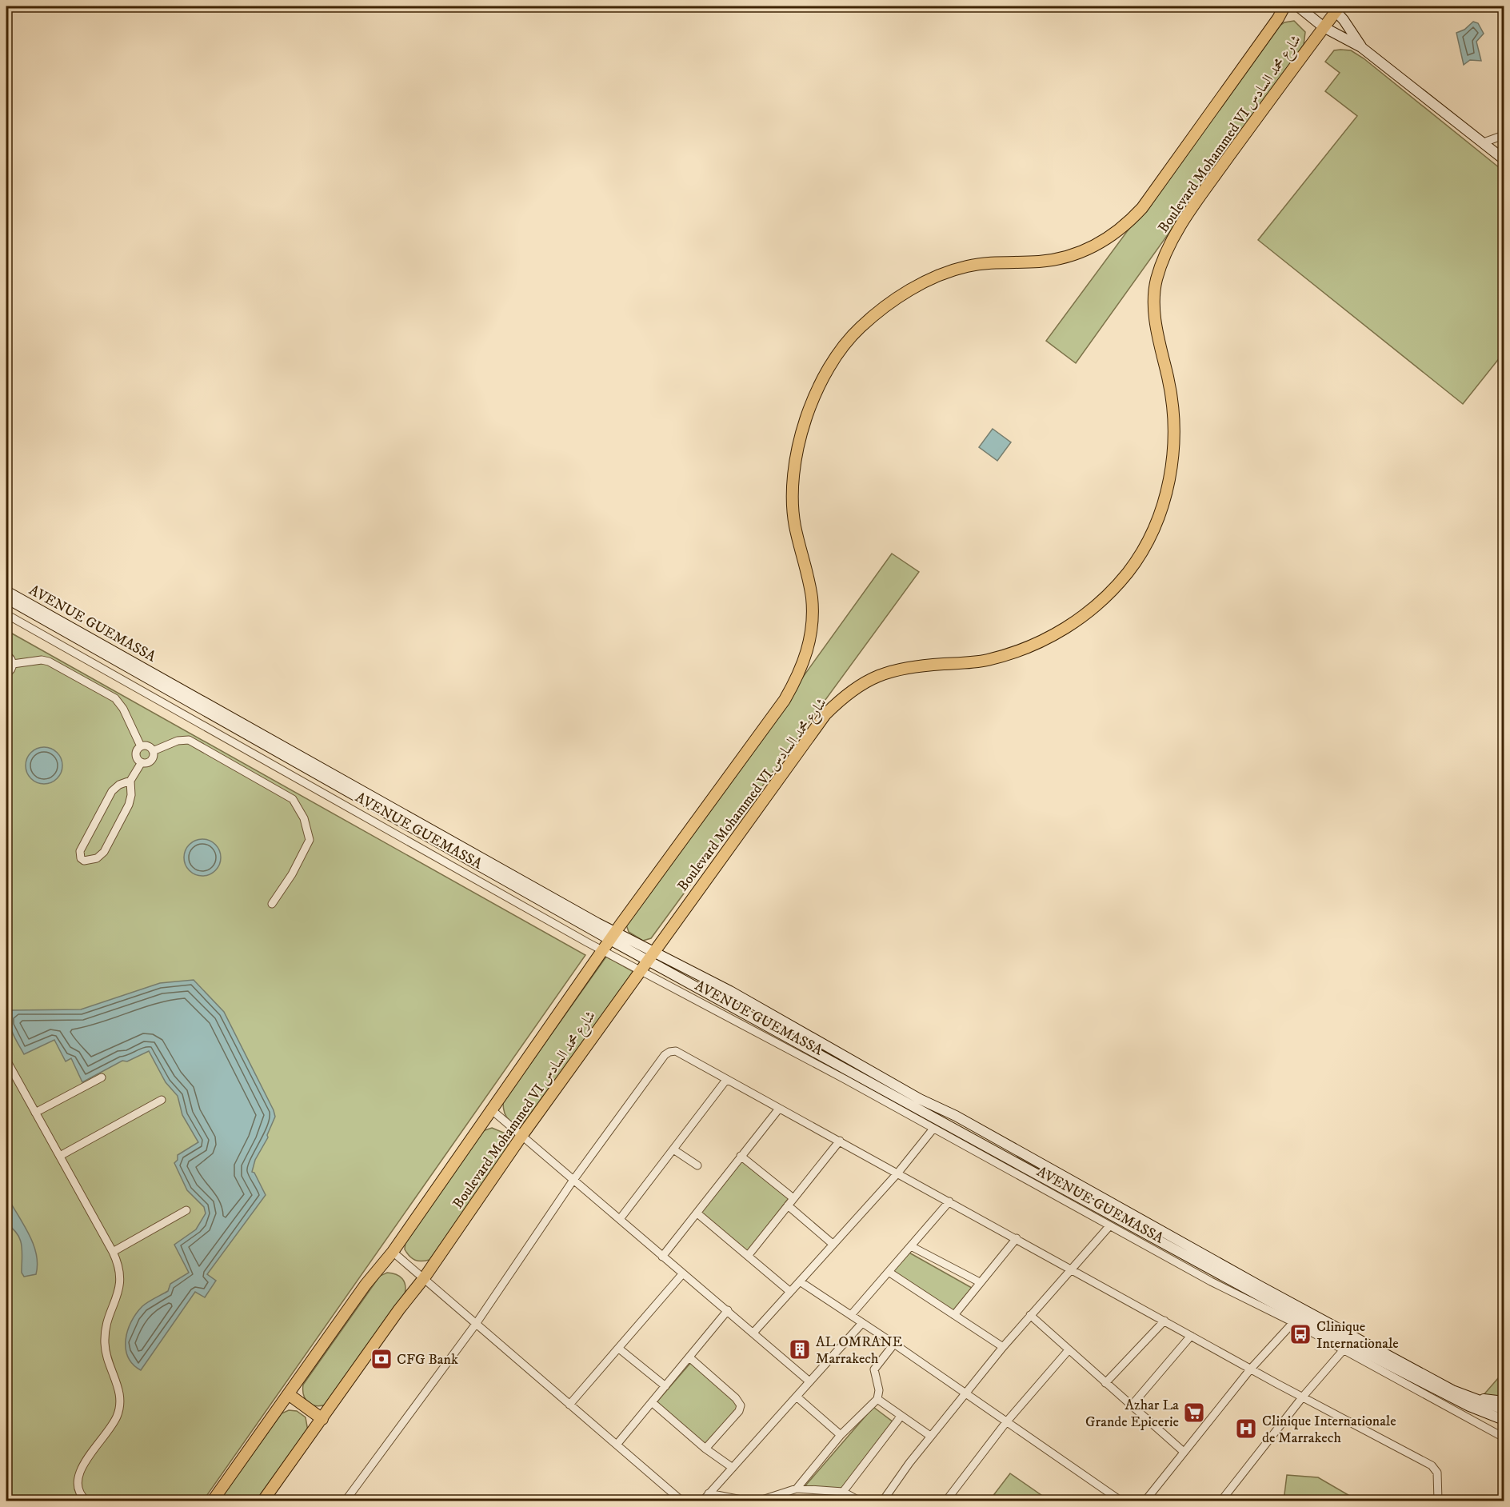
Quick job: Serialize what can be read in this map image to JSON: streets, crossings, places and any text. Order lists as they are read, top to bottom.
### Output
{
  "streets": {
    "main road": ["Boulevard Mohammed VI شارع محمد السادس", "AVENUE GUEMASSA"]
  },
  "crossings": [
    ["Boulevard Mohammed VI شارع محمد السادس", "AVENUE GUEMASSA"]
  ],
  "places": {
    "bus stop": ["Clinique Internationale"],
    "building": ["AL OMRANE Marrakech"],
    "bank": ["CFG Bank"],
    "supermarket": ["Azhar La Grande Epicerie"],
    "hospital": ["Clinique Internationale de Marrakech"]
  }
}
